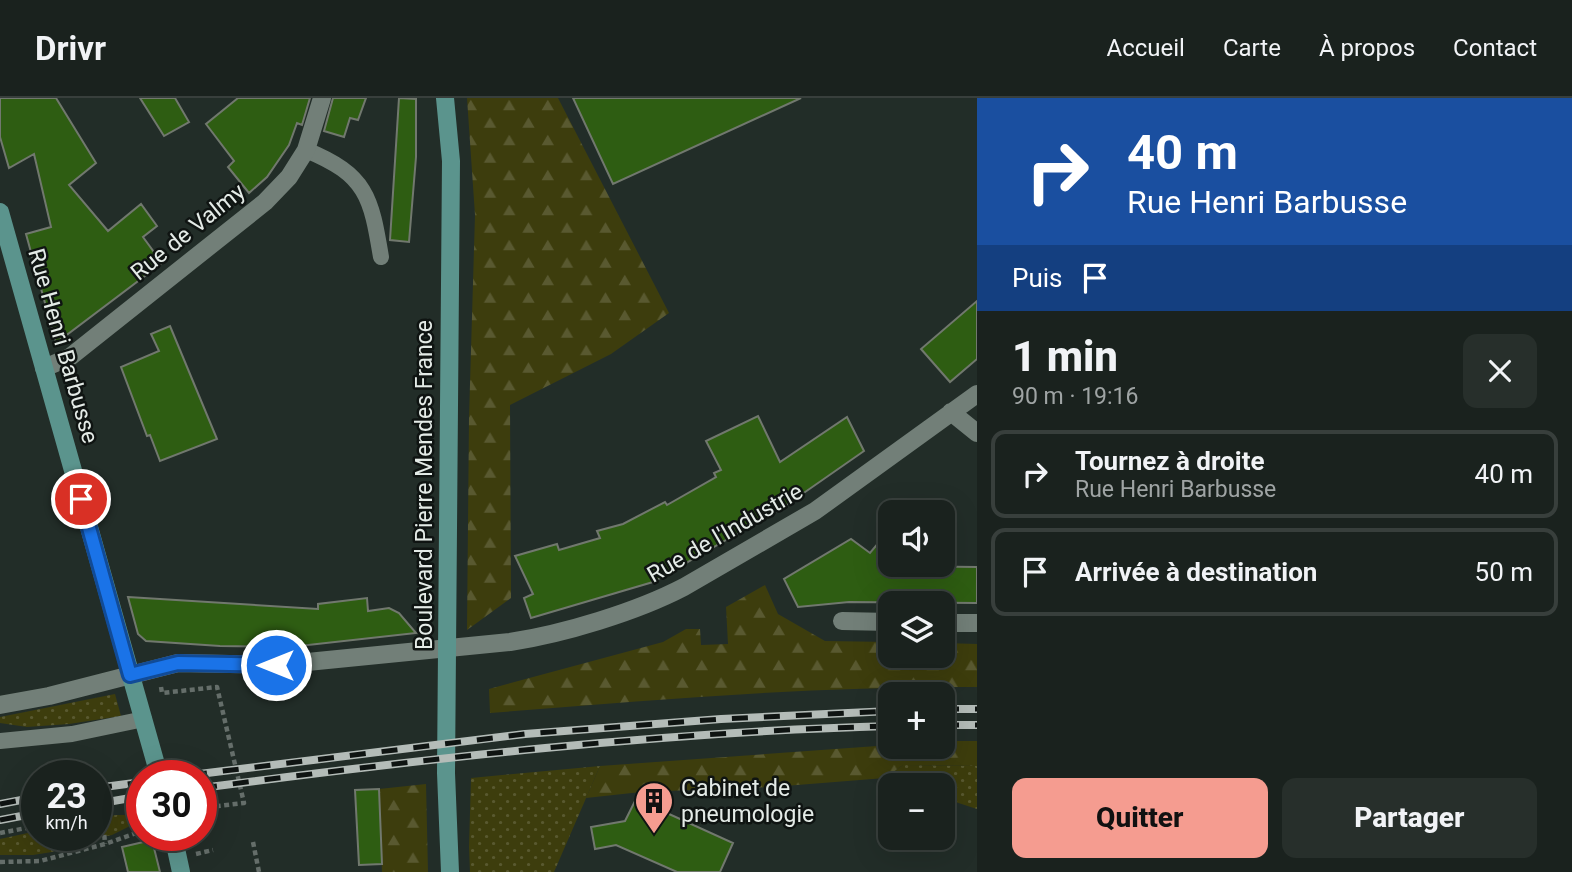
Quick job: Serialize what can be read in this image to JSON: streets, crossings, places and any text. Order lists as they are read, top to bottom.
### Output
{
  "streets": {
    "main road": ["Rue Henri Barbusse", "Boulevard Pierre Mendes France"],
    "street": ["Rue de Valmy", "Rue de l'Industrie"]
  },
  "crossings": [
    ["Rue de Valmy", "Rue Henri Barbusse"],
    ["Rue Henri Barbusse", "Rue de l'Industrie"]
  ],
  "places": {
    "building": ["Cabinet de pneumologie"]
  },
  "page": {
    "header": "Drivr",
    "nav": [
      "Accueil",
      "Carte",
      "À propos",
      "Contact"
    ],
    "turn": ["40 m", "Rue Henri Barbusse"],
    "then": "Puis",
    "heading": ["1 min", "90 m · 19:16"],
    "list": [
      {
        "name": "Tournez à droite",
        "note": "Rue Henri Barbusse",
        "value": "40 m"
      },
      {
        "name": "Arrivée à destination",
        "value": "50 m"
      }
    ],
    "map_buttons": ["+", "−"],
    "speed": "23 km/h",
    "limit": "30",
    "buttons": ["Quitter", "Partager"]
  }
}
